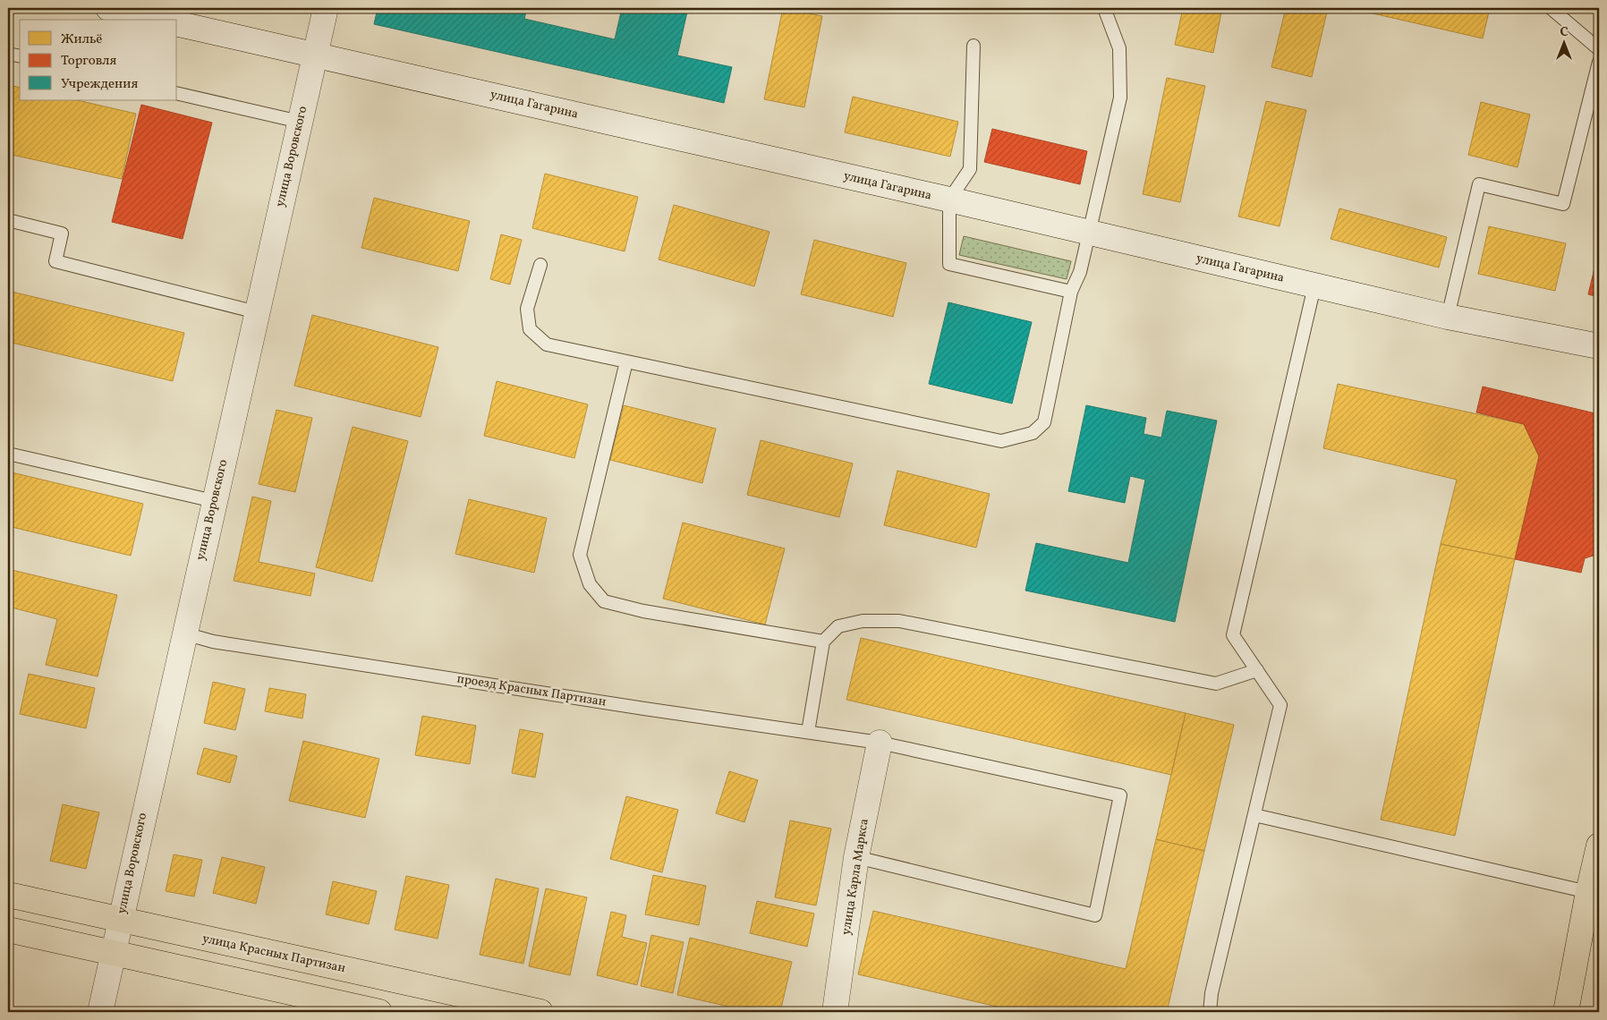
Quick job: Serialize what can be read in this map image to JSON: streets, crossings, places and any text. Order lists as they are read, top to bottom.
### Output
{
  "streets": {
    "main road": ["улица Красных Партизан"],
    "street": ["улица Гагарина", "улица Воровского", "улица Карла Маркса"],
    "lane": ["проезд Красных Партизан"]
  },
  "crossings": [
    ["улица Гагарина", "улица Воровского"],
    ["улица Воровского", "проезд Красных Партизан"],
    ["улица Воровского", "улица Красных Партизан"],
    ["проезд Красных Партизан", "улица Карла Маркса"]
  ],
  "legend": ["Жильё", "Торговля", "Учреждения"],
  "north": "top"
}
